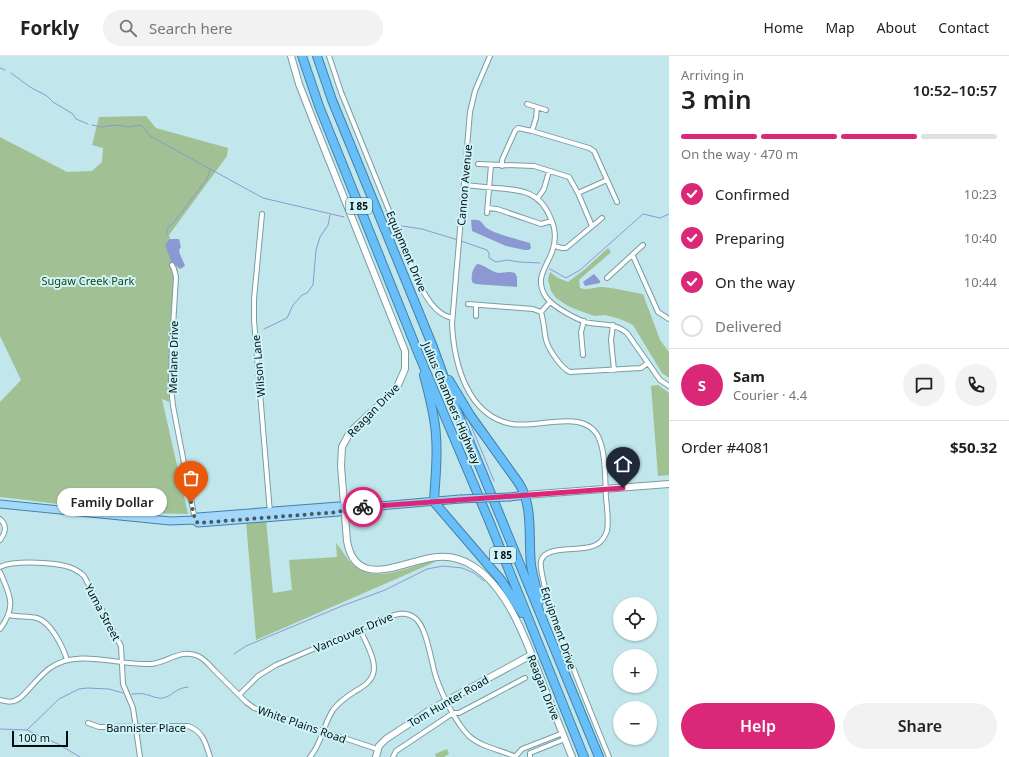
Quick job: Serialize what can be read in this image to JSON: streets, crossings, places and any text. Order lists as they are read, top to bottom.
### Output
{
  "streets": {
    "highway": ["I 85", "Julius Chambers Highway"],
    "street": [
      "Cannon Avenue",
      "Equipment Drive",
      "Merlane Drive",
      "Wilson Lane",
      "Reagan Drive",
      "Yuma Street",
      "Vancouver Drive",
      "Tom Hunter Road",
      "White Plains Road",
      "Bannister Place"
    ]
  },
  "crossings": [
    ["Cannon Avenue", "Equipment Drive"],
    ["Reagan Drive", "Tom Hunter Road"],
    ["Yuma Street", "White Plains Road"],
    ["Yuma Street", "Bannister Place"],
    ["Vancouver Drive", "Tom Hunter Road"],
    ["Vancouver Drive", "White Plains Road"],
    ["Tom Hunter Road", "White Plains Road"]
  ],
  "parks": ["Sugaw Creek Park"],
  "places": ["Family Dollar"],
  "scale_bar": "100 m",
  "page": {
    "header": "Forkly",
    "search": "Search here",
    "nav": [
      "Home",
      "Map",
      "About",
      "Contact"
    ],
    "heading": ["3 min", "Arriving in", "10:52–10:57"],
    "panel": [
      "Sam",
      "Courier · 4.4",
      "Order #4081",
      "$50.32"
    ],
    "bar": "On the way · 470 m",
    "list": [
      ["Confirmed", "10:23"],
      ["Preparing", "10:40"],
      ["On the way", "10:44"],
      "Delivered"
    ],
    "round": "S",
    "bubble": "Family Dollar",
    "map_buttons": ["+", "−"],
    "buttons": ["Help", "Share"],
    "scale": "100 m"
  }
}
